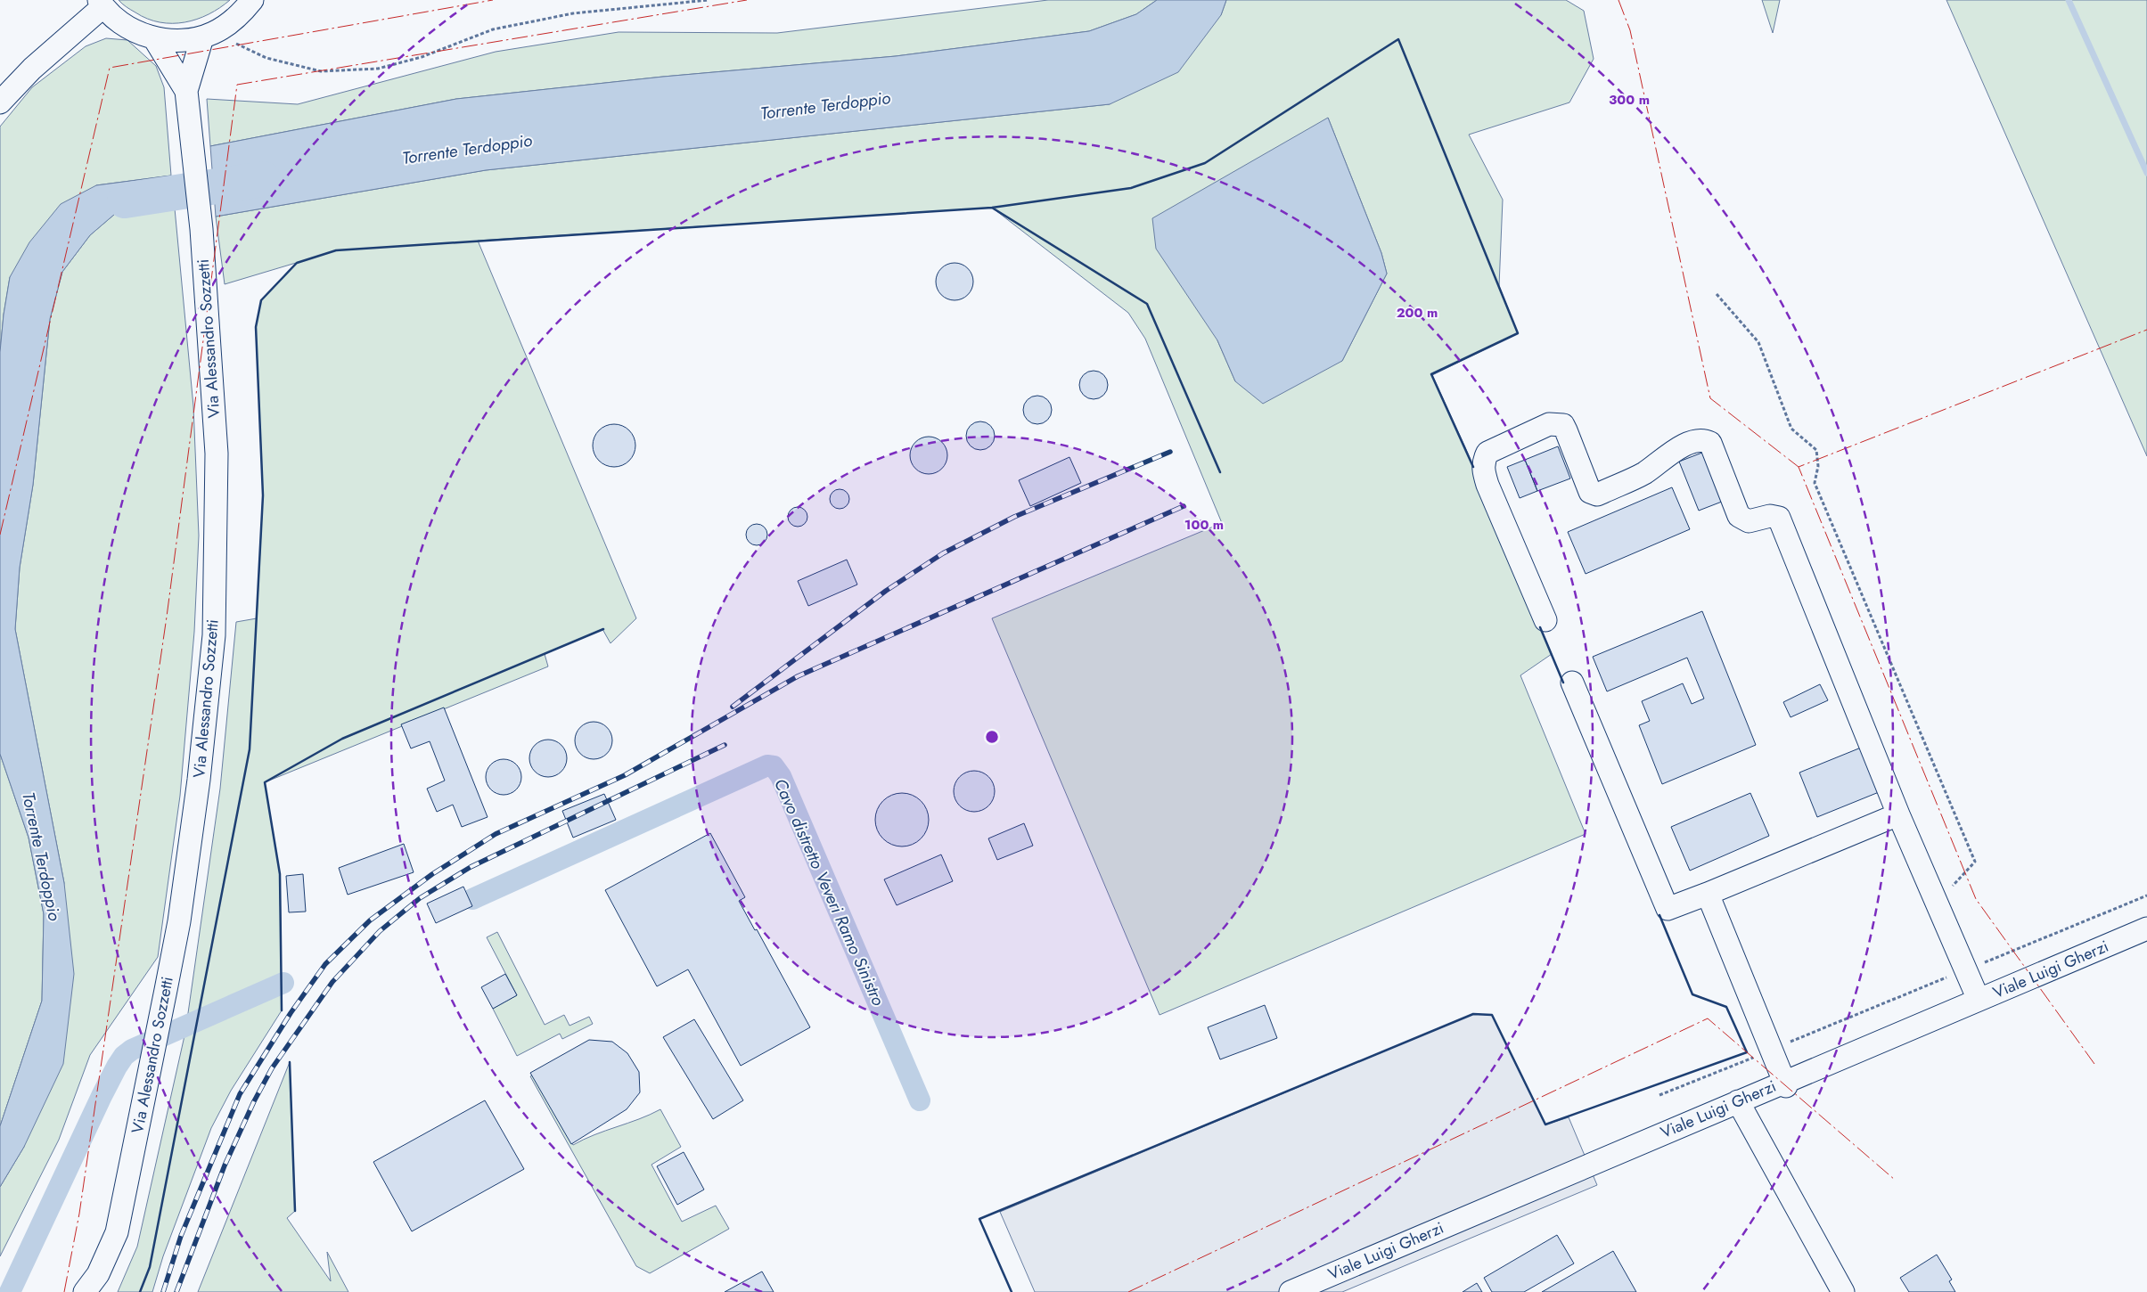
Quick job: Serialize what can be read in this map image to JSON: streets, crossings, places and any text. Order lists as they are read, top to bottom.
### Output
{
  "streets": {
    "street": ["Via Alessandro Sozzetti", "Viale Luigi Gherzi"]
  },
  "water": ["Torrente Terdoppio", "Cavo distretto Veveri Ramo Sinistro"],
  "rings": ["300 m", "200 m", "100 m"]
}
